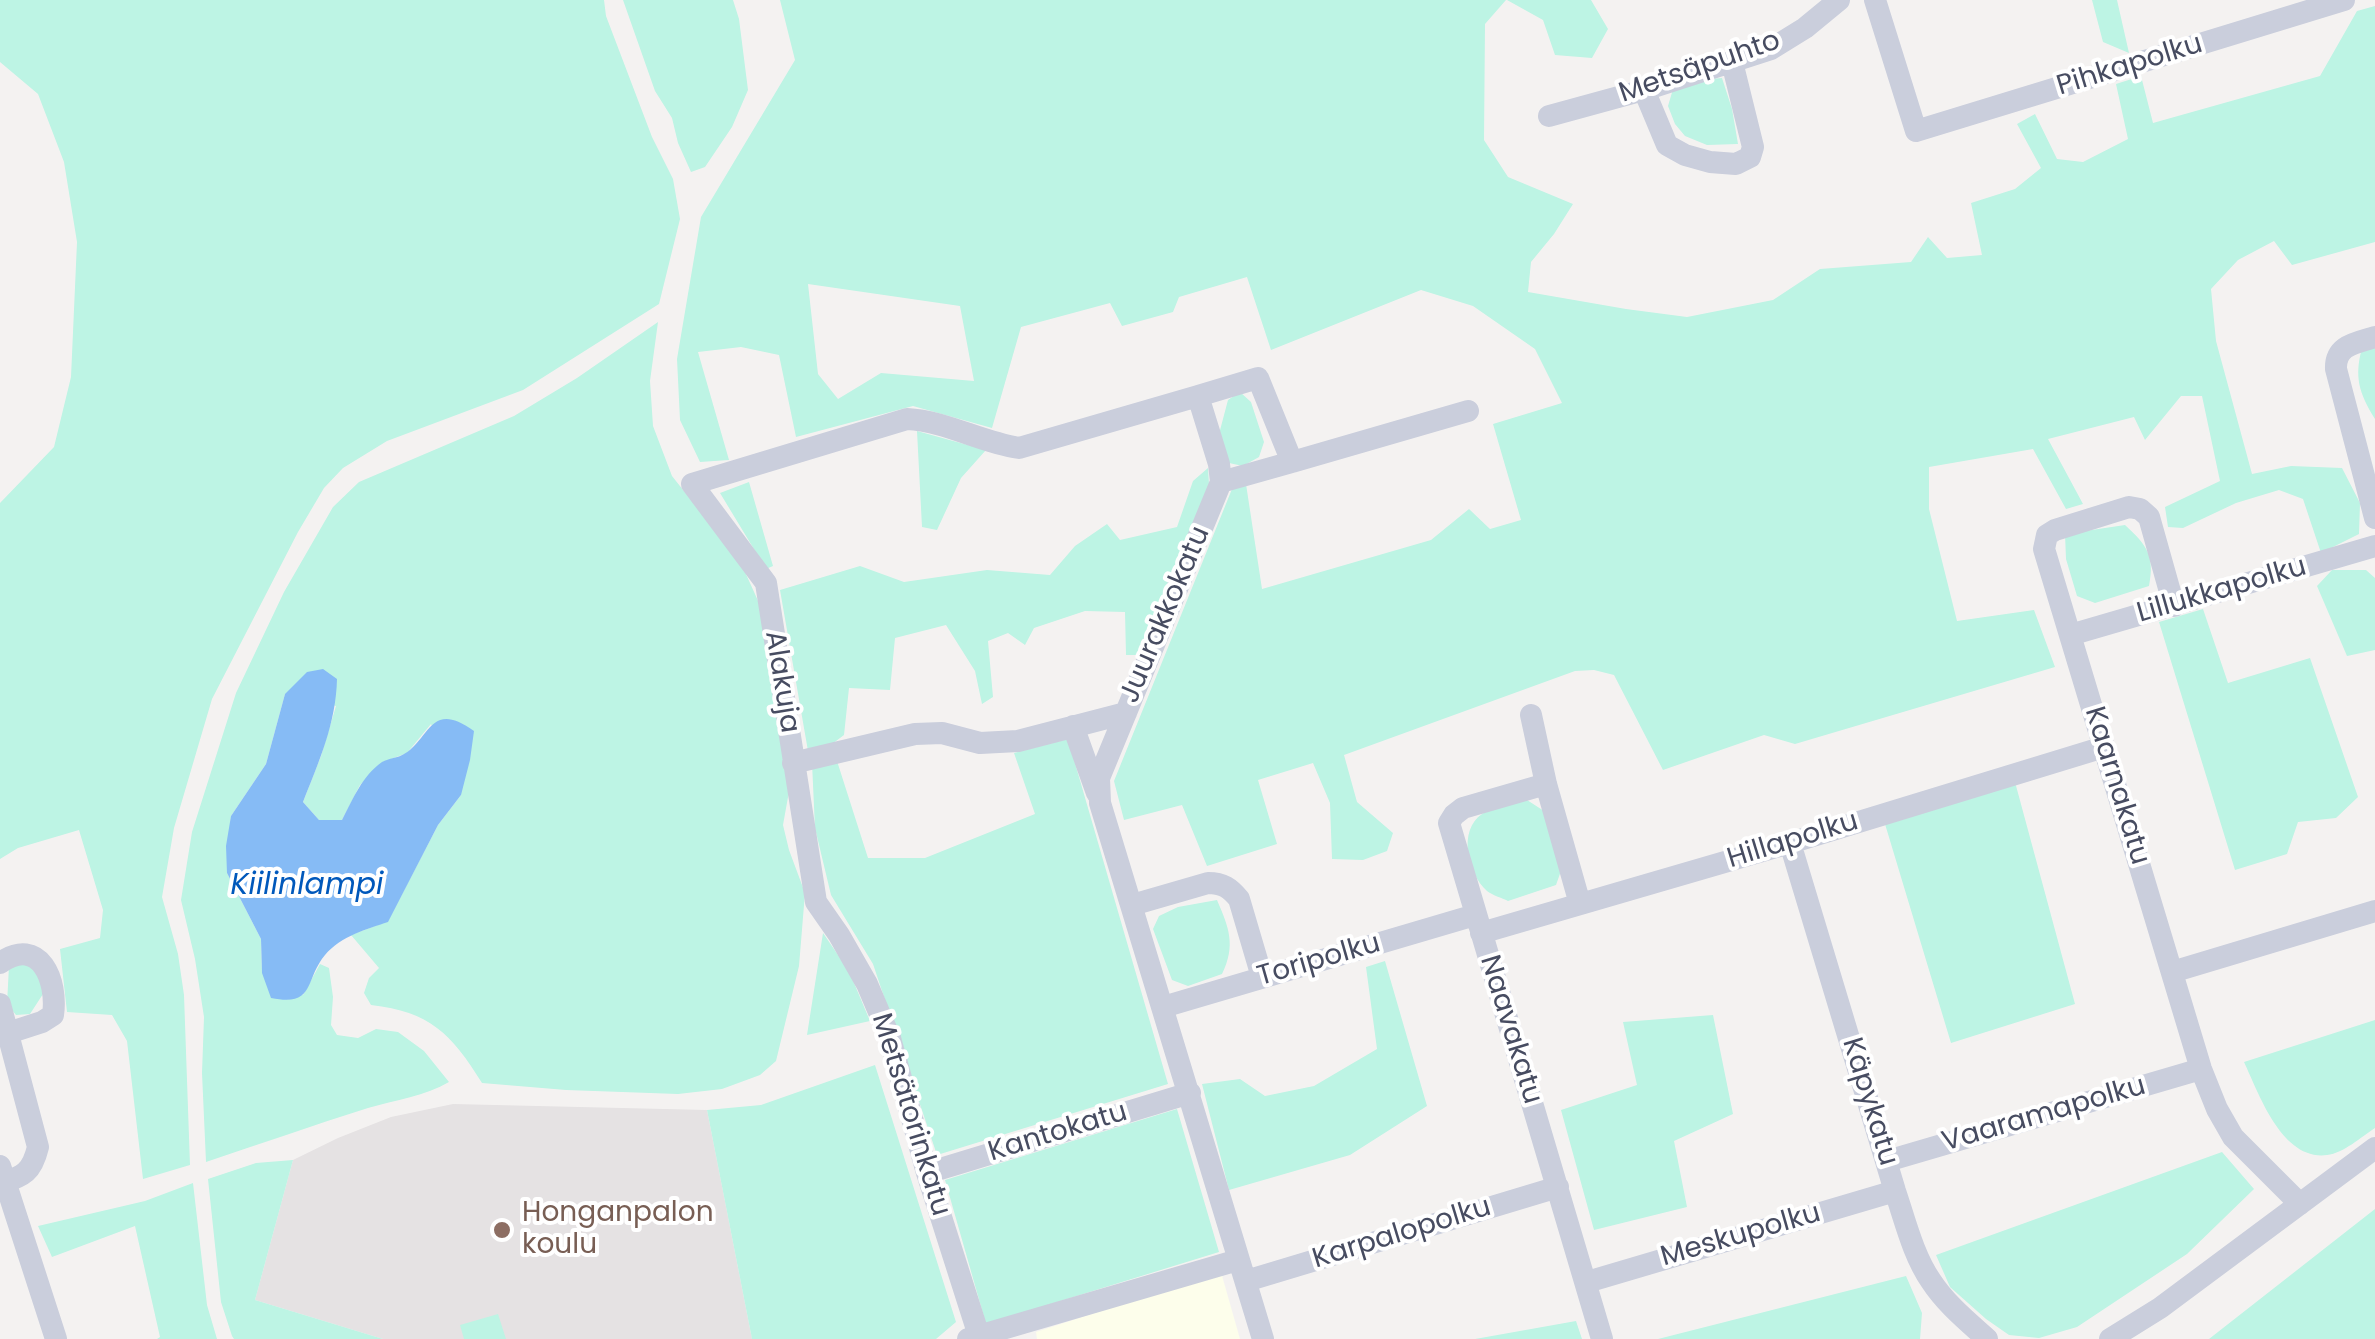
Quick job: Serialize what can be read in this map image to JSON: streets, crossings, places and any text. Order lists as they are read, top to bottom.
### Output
{
  "streets": {
    "street": [
      "Pihkapolku",
      "Metsäpuhto",
      "Lillukkapolku",
      "Juurakkokatu",
      "Alakuja",
      "Kaarnakatu",
      "Hillapolku",
      "Toripolku",
      "Naavakatu",
      "Käpykatu",
      "Metsätorinkatu",
      "Vaaramapolku",
      "Kantokatu",
      "Karpalopolku",
      "Meskupolku"
    ]
  },
  "crossings": [
    ["Lillukkapolku", "Kaarnakatu"],
    ["Juurakkokatu", "Toripolku"],
    ["Juurakkokatu", "Kantokatu"],
    ["Juurakkokatu", "Karpalopolku"],
    ["Alakuja", "Metsätorinkatu"],
    ["Kaarnakatu", "Hillapolku"],
    ["Kaarnakatu", "Vaaramapolku"],
    ["Hillapolku", "Toripolku"],
    ["Hillapolku", "Naavakatu"],
    ["Hillapolku", "Käpykatu"],
    ["Toripolku", "Naavakatu"],
    ["Naavakatu", "Karpalopolku"],
    ["Naavakatu", "Meskupolku"],
    ["Käpykatu", "Vaaramapolku"],
    ["Käpykatu", "Meskupolku"],
    ["Metsätorinkatu", "Kantokatu"],
    ["Metsätorinkatu", "Karpalopolku"]
  ],
  "water": ["Kiilinlampi"],
  "places": ["Honganpalon koulu"]
}
